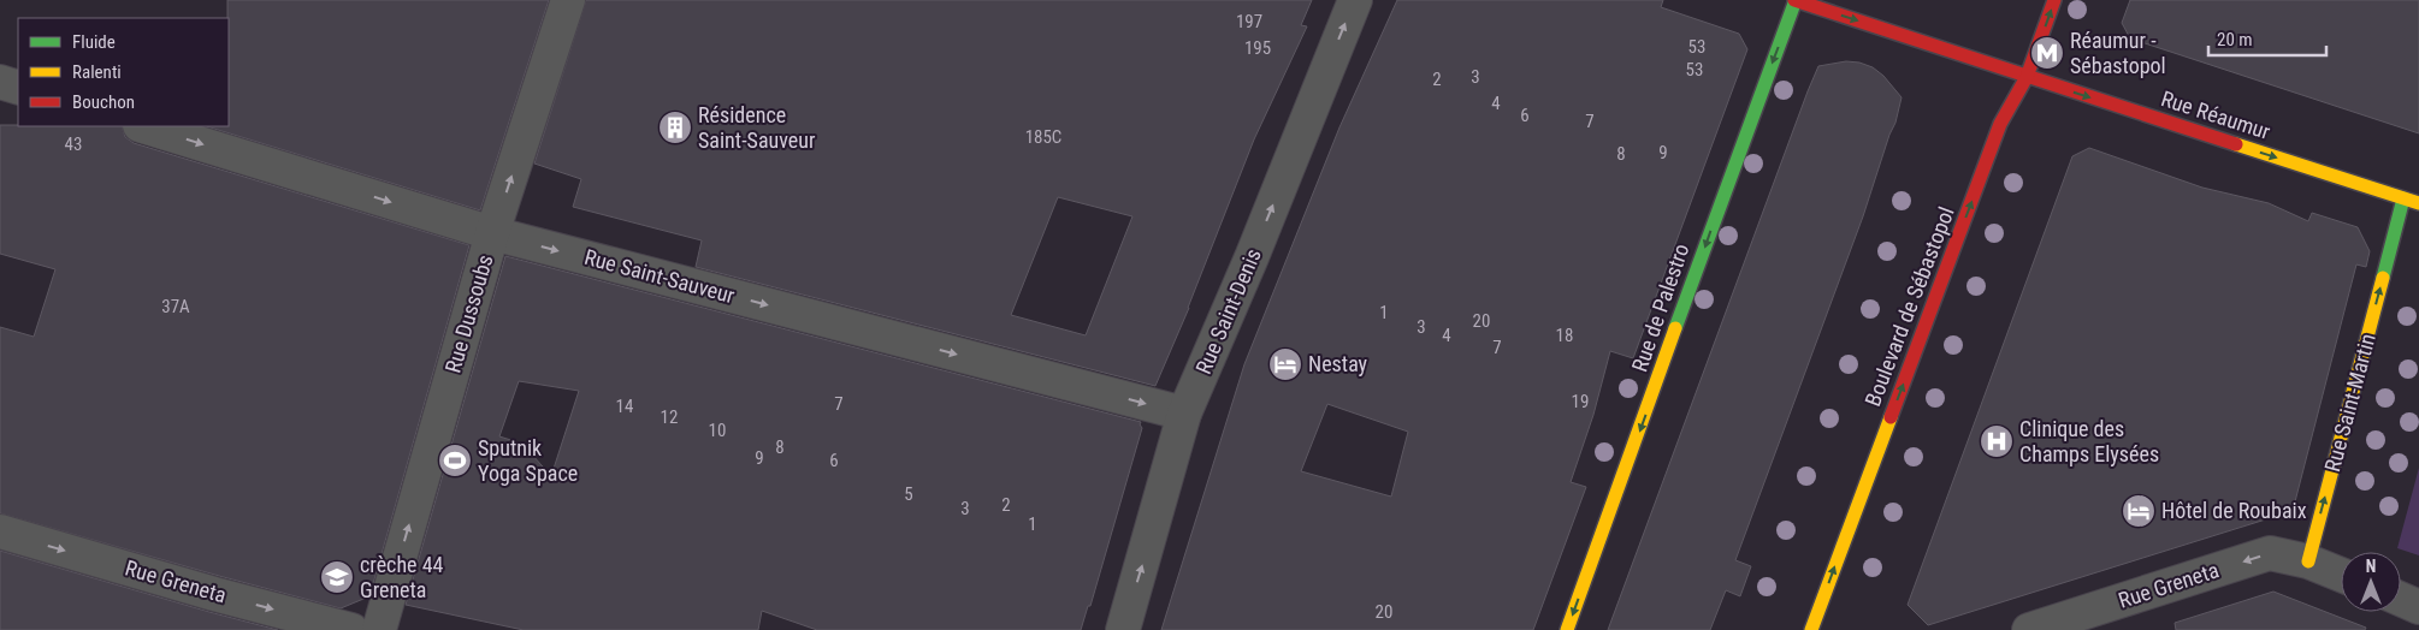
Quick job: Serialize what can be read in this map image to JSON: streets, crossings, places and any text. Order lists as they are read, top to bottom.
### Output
{
  "streets": {
    "main road": [
      "Rue Réaumur",
      "Boulevard de Sébastopol",
      "Rue de Palestro",
      "Rue Saint-Martin"
    ],
    "street": [
      "Rue Saint-Sauveur",
      "Rue Saint-Denis",
      "Rue Dussoubs",
      "Rue Greneta"
    ]
  },
  "crossings": [
    ["Rue Réaumur", "Boulevard de Sébastopol"],
    ["Rue Réaumur", "Rue de Palestro"],
    ["Rue Réaumur", "Rue Saint-Martin"],
    ["Rue Saint-Sauveur", "Rue Saint-Denis"],
    ["Rue Saint-Sauveur", "Rue Dussoubs"],
    ["Rue Saint-Martin", "Rue Greneta"]
  ],
  "one_way": [
    "Rue Réaumur",
    "Rue Saint-Sauveur",
    "Boulevard de Sébastopol",
    "Rue de Palestro",
    "Rue Saint-Denis",
    "Rue Dussoubs",
    "Rue Saint-Martin"
  ],
  "places": {
    "metro station": ["Réaumur - Sébastopol"],
    "building": ["Résidence Saint-Sauveur"],
    "hotel": ["Nestay", "Hôtel de Roubaix"],
    "hospital": ["Clinique des Champs Elysées"],
    "sports": ["Sputnik Yoga Space"],
    "school or university": ["crèche 44 Greneta"]
  },
  "house_numbers": [
    "197",
    "53",
    "195",
    "53",
    "3",
    "2",
    "4",
    "6",
    "7",
    "185C",
    "43",
    "9",
    "8",
    "37A",
    "1",
    "20",
    "3",
    "4",
    "18",
    "7",
    "19",
    "7",
    "14",
    "12",
    "10",
    "8",
    "9",
    "6",
    "5",
    "2",
    "3",
    "1",
    "20"
  ],
  "legend": ["Fluide", "Ralenti", "Bouchon"],
  "scale_bar": "20 m",
  "north": "top"
}
